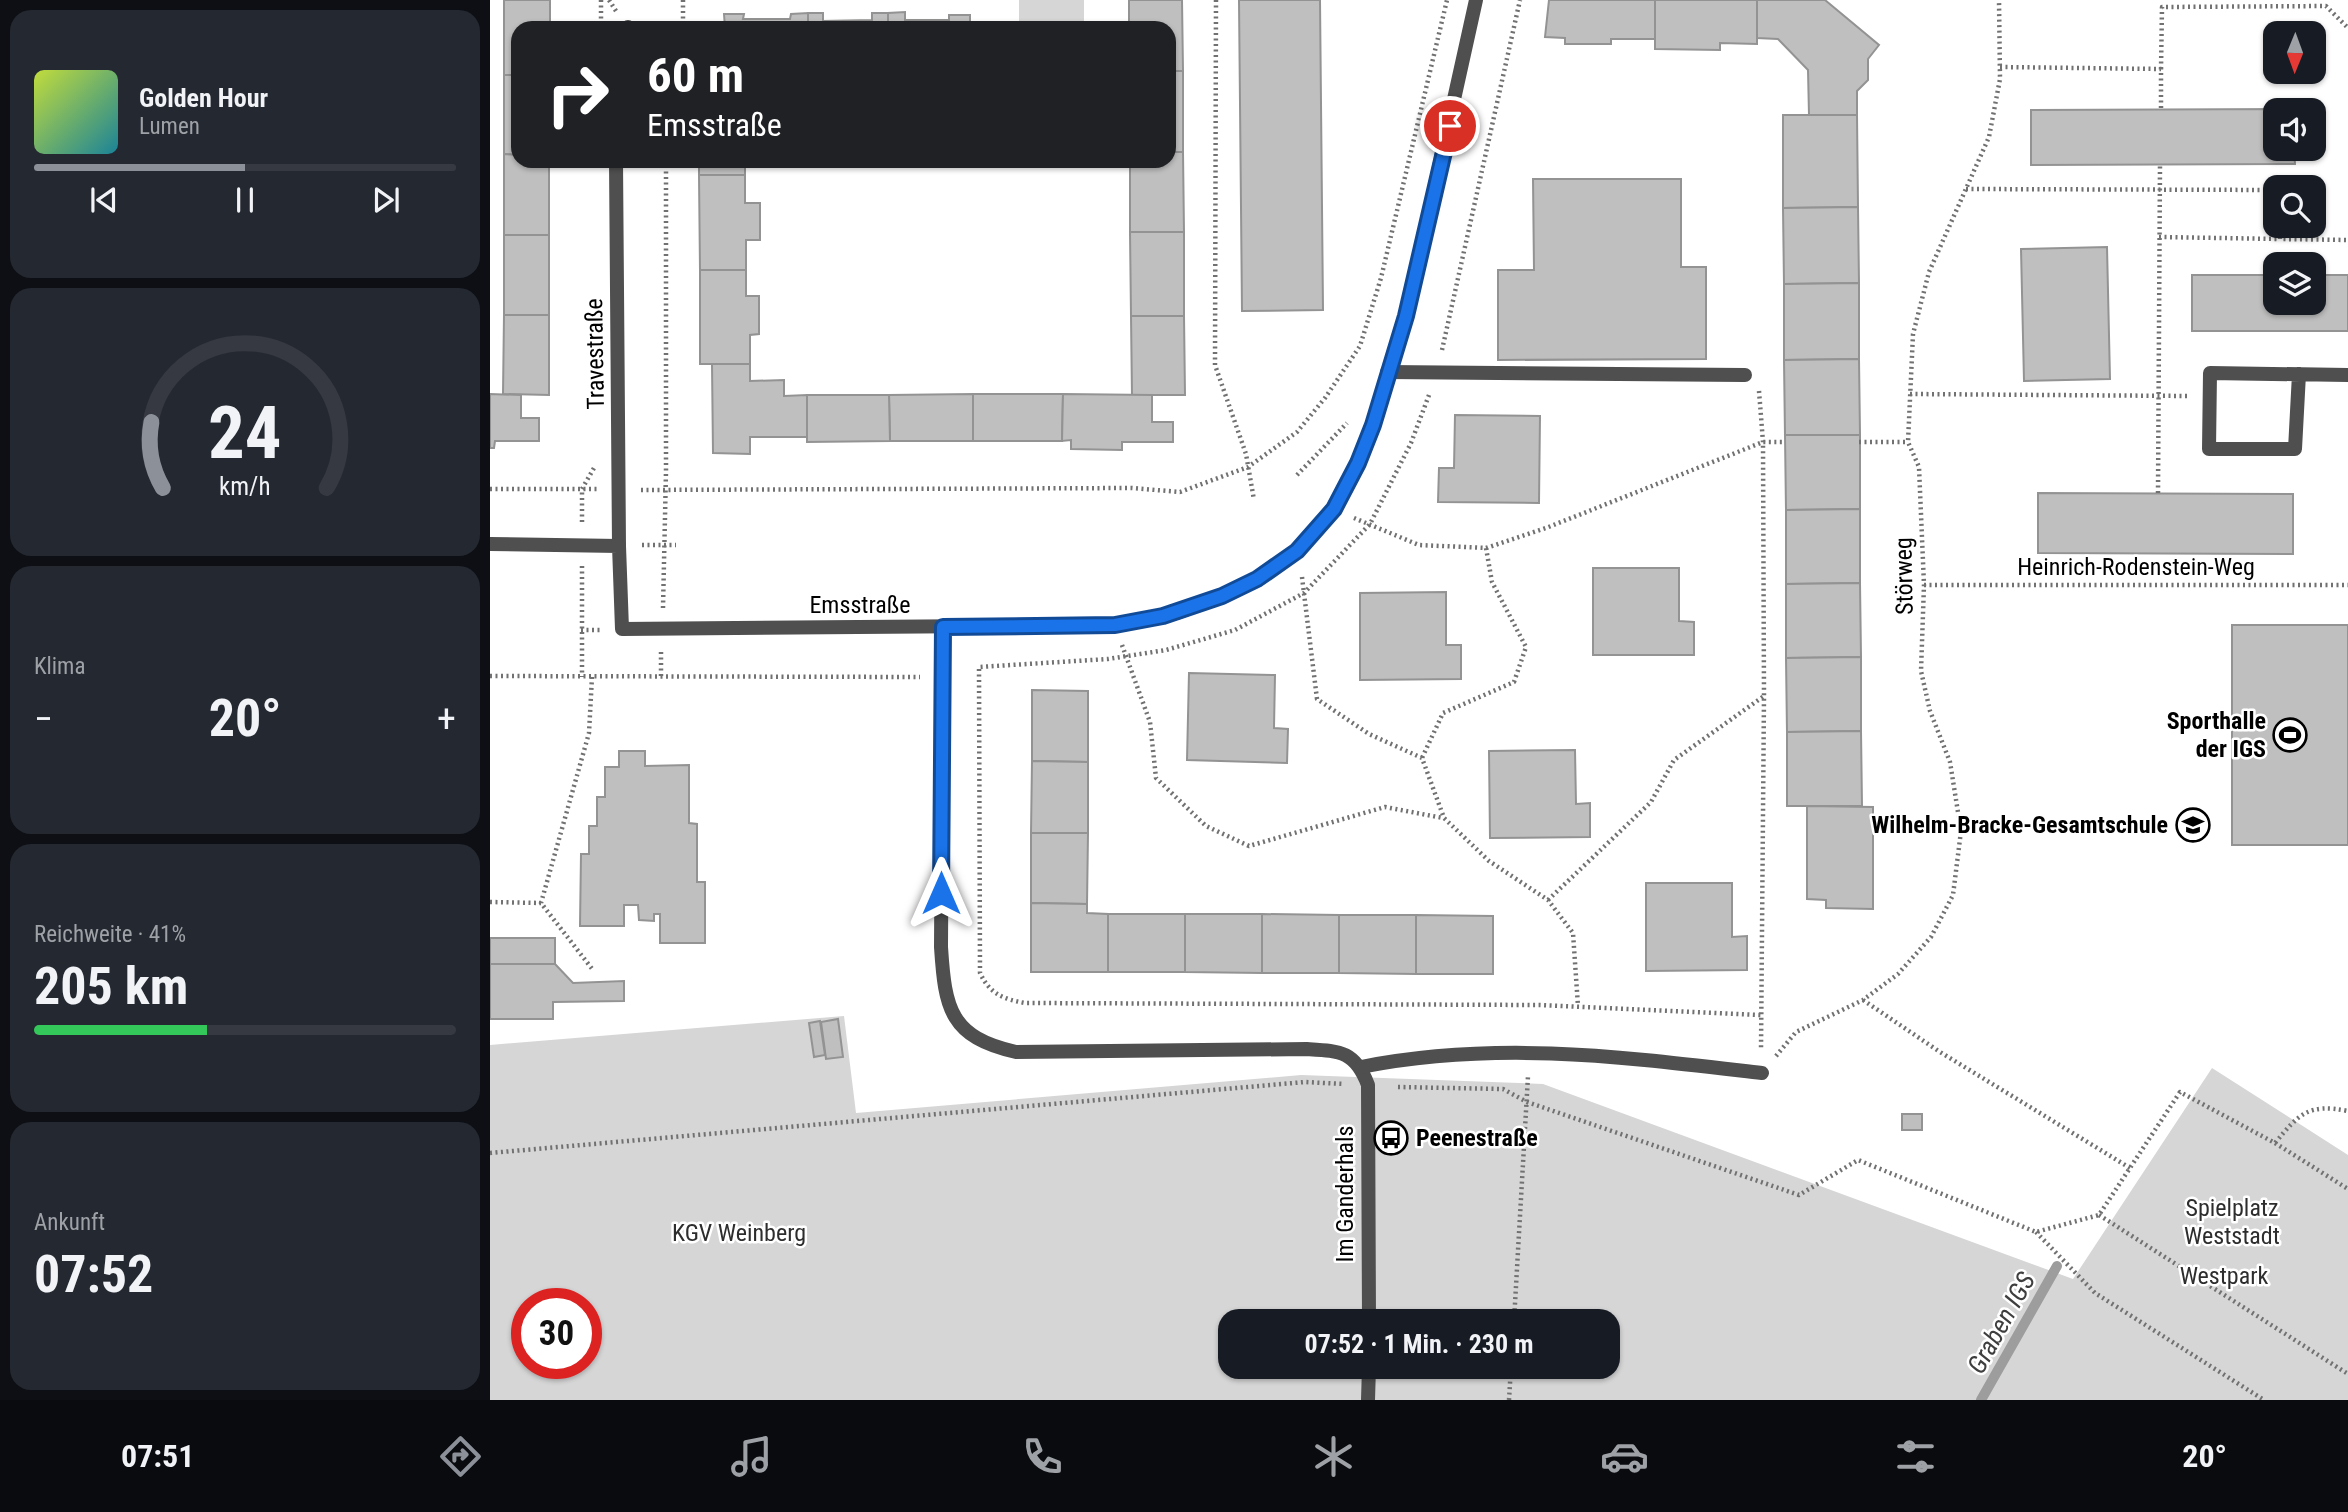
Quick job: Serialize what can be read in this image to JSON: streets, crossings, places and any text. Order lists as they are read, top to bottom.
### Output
{
  "streets": {
    "street": ["Travestraße", "Emsstraße", "Im Ganderhals"],
    "path": ["Heinrich-Rodenstein-Weg", "Störweg"]
  },
  "crossings": [
    ["Travestraße", "Emsstraße"],
    ["Heinrich-Rodenstein-Weg", "Störweg"]
  ],
  "water": ["Graben IGS"],
  "parks": ["Spielplatz Weststadt", "KGV Weinberg", "Westpark"],
  "places": {
    "sports": ["Sporthalle der IGS"],
    "school or university": ["Wilhelm-Bracke-Gesamtschule"],
    "bus stop": ["Peenestraße"]
  },
  "north": "bottom",
  "page": {
    "turn": ["60 m", "Emsstraße"],
    "song": ["Golden Hour", "Lumen"],
    "tile": [
      "Klima",
      ["Reichweite · 41%", "205 km"],
      ["Ankunft", "07:52"]
    ],
    "heat": ["−", "20°", "+"],
    "limit": "30",
    "trip": "07:52 · 1 Min. · 230 m",
    "tabs": ["07:51", "20°"],
    "gauge": ["24", "km/h"]
  }
}
